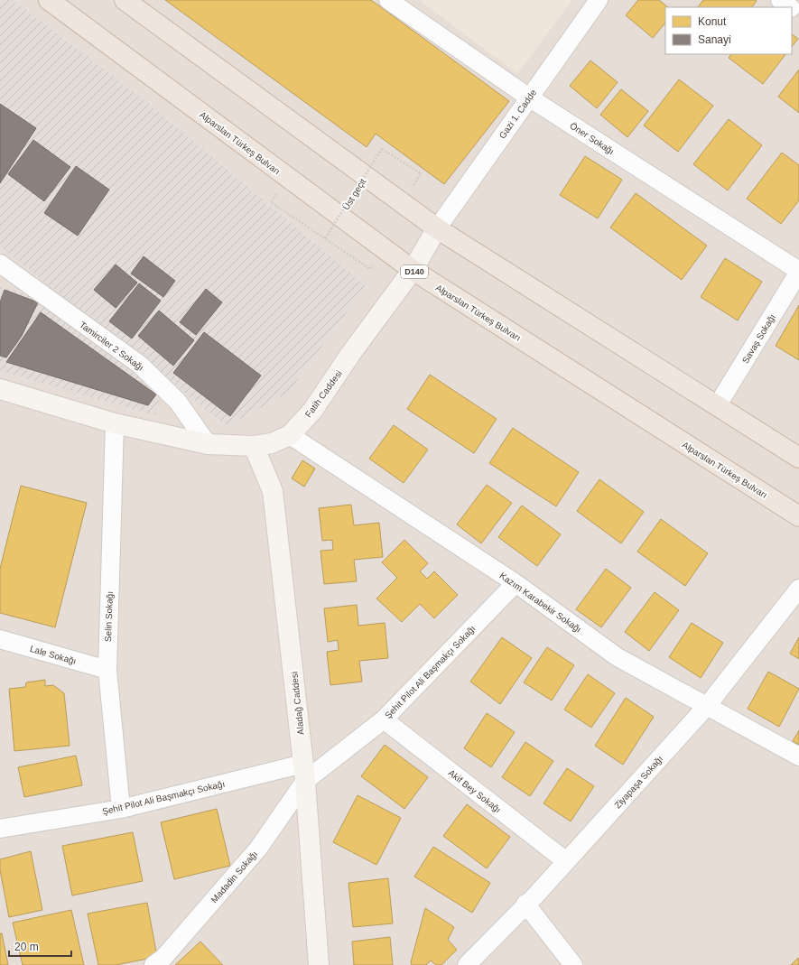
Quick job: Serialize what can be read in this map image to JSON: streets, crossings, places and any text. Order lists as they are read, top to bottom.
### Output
{
  "streets": {
    "highway": ["Alparslan Türkeş Bulvarı", "D140"],
    "main road": ["Fatih Caddesi", "Aladağ Caddesi"],
    "street": [
      "Gazi 1. Cadde",
      "Öner Sokağı",
      "Savaş Sokağı",
      "Tamirciler 2 Sokağı",
      "Kazım Karabekir Sokağı",
      "Selin Sokağı",
      "Lale Sokağı",
      "Şehit Pilot Ali Başmakçı Sokağı",
      "Ziyapaşa Sokağı",
      "Akif Bey Sokağı",
      "Madadin Sokağı"
    ],
    "path": ["Üst geçit"]
  },
  "crossings": [
    ["Gazi 1. Cadde", "Öner Sokağı"],
    ["Gazi 1. Cadde", "Fatih Caddesi"],
    ["Öner Sokağı", "Savaş Sokağı"],
    ["Alparslan Türkeş Bulvarı", "Üst geçit"],
    ["Alparslan Türkeş Bulvarı", "Fatih Caddesi"],
    ["Tamirciler 2 Sokağı", "Fatih Caddesi"],
    ["Fatih Caddesi", "Kazım Karabekir Sokağı"],
    ["Fatih Caddesi", "Selin Sokağı"],
    ["Fatih Caddesi", "Aladağ Caddesi"],
    ["Kazım Karabekir Sokağı", "Şehit Pilot Ali Başmakçı Sokağı"],
    ["Kazım Karabekir Sokağı", "Ziyapaşa Sokağı"],
    ["Selin Sokağı", "Lale Sokağı"],
    ["Selin Sokağı", "Şehit Pilot Ali Başmakçı Sokağı"],
    ["Şehit Pilot Ali Başmakçı Sokağı", "Aladağ Caddesi"],
    ["Şehit Pilot Ali Başmakçı Sokağı", "Akif Bey Sokağı"],
    ["Şehit Pilot Ali Başmakçı Sokağı", "Madadin Sokağı"],
    ["Aladağ Caddesi", "Madadin Sokağı"],
    ["Ziyapaşa Sokağı", "Akif Bey Sokağı"]
  ],
  "legend": ["Konut", "Sanayi"],
  "scale_bar": "20 m"
}
